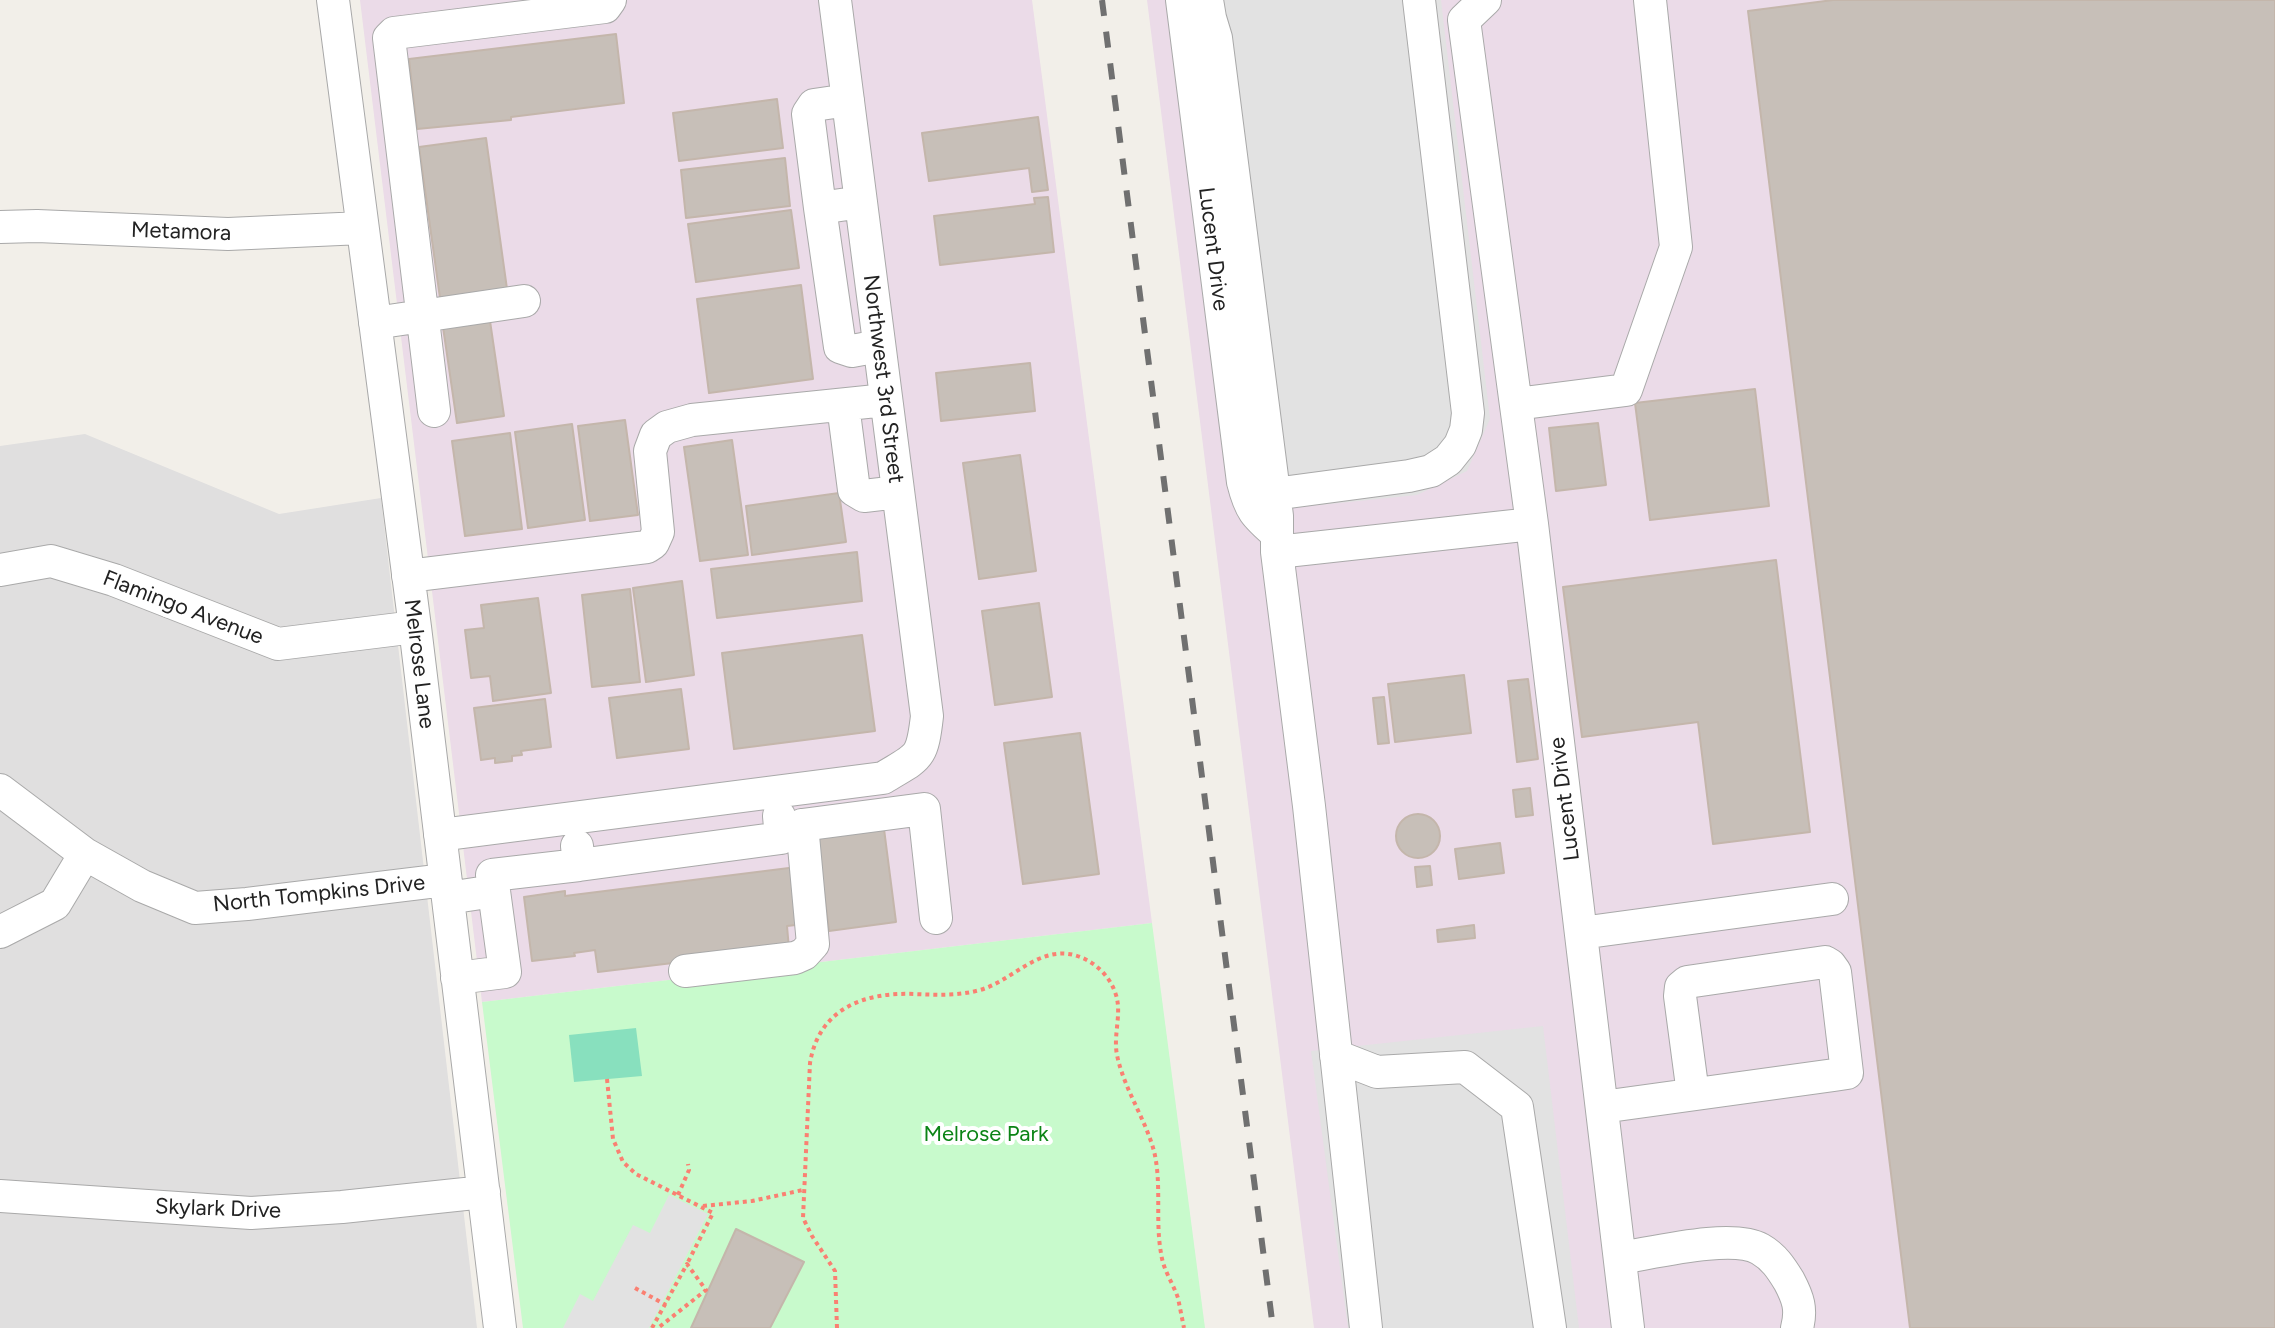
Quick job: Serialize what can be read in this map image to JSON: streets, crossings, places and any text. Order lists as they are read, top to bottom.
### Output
{
  "streets": {
    "street": [
      "Metamora",
      "Lucent Drive",
      "Northwest 3rd Street",
      "Flamingo Avenue",
      "Melrose Lane",
      "North Tompkins Drive",
      "Skylark Drive"
    ]
  },
  "crossings": [
    ["Metamora", "Melrose Lane"],
    ["Flamingo Avenue", "Melrose Lane"],
    ["Melrose Lane", "North Tompkins Drive"],
    ["Melrose Lane", "Skylark Drive"]
  ],
  "parks": ["Melrose Park"]
}
